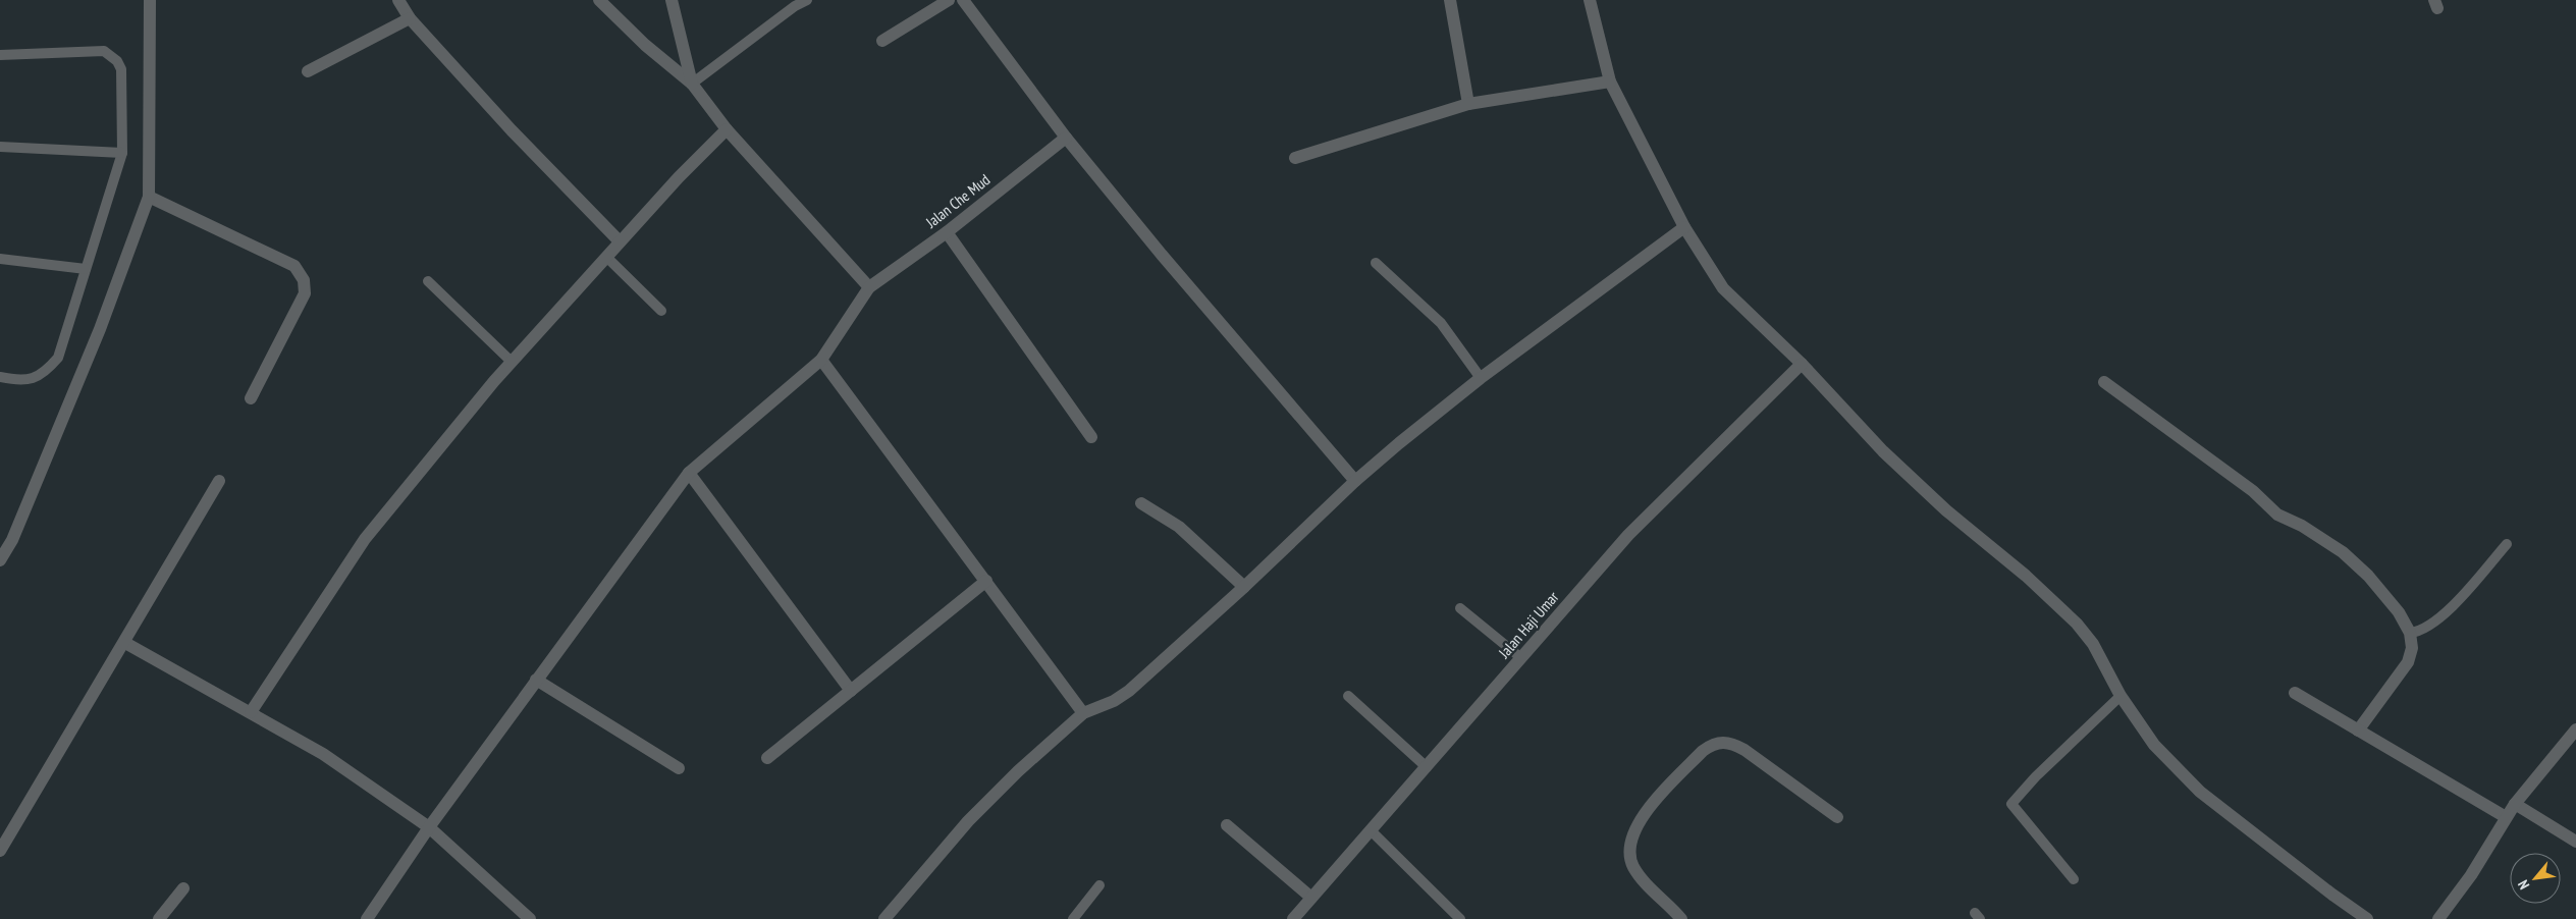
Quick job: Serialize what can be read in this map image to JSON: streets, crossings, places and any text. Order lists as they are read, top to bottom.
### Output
{
  "streets": {
    "street": ["Jalan Che Mud", "Jalan Haji Umar"]
  },
  "north": "bottom left"
}
